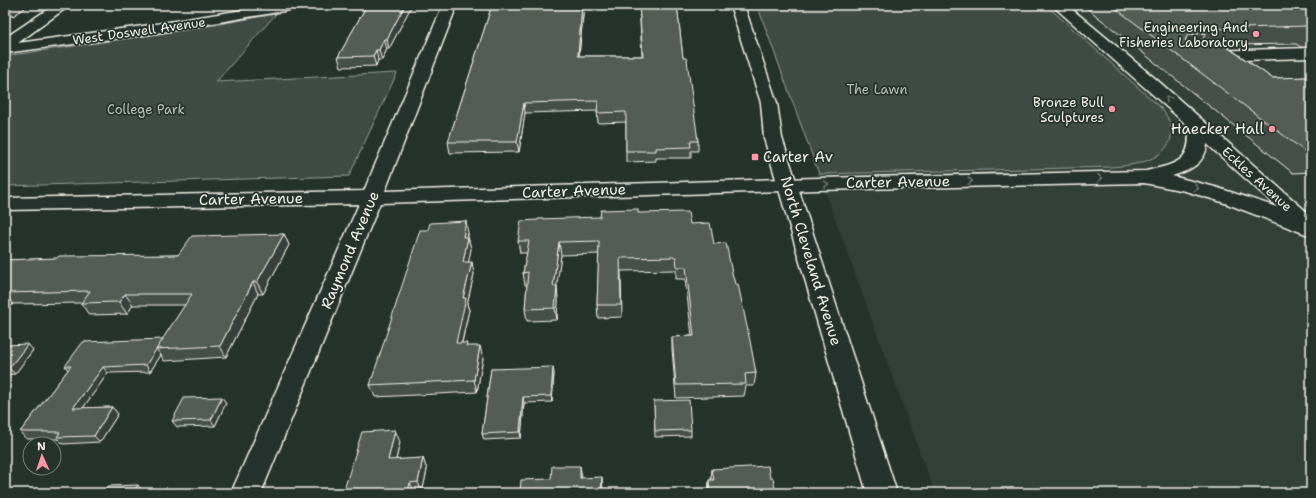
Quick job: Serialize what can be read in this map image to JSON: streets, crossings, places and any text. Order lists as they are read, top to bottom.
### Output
{
  "streets": {
    "street": [
      "West Doswell Avenue",
      "Eckles Avenue",
      "Carter Avenue",
      "Raymond Avenue",
      "North Cleveland Avenue"
    ]
  },
  "crossings": [
    ["Eckles Avenue", "Carter Avenue"],
    ["Carter Avenue", "Raymond Avenue"],
    ["Carter Avenue", "North Cleveland Avenue"]
  ],
  "one_way": ["Eckles Avenue", "Carter Avenue"],
  "parks": ["The Lawn", "College Park"],
  "places": {
    "other": ["Engineering And Fisheries Laboratory", "Bronze Bull Sculptures", "Haecker Hall"],
    "transit": ["Carter Av"]
  },
  "north": "top"
}
